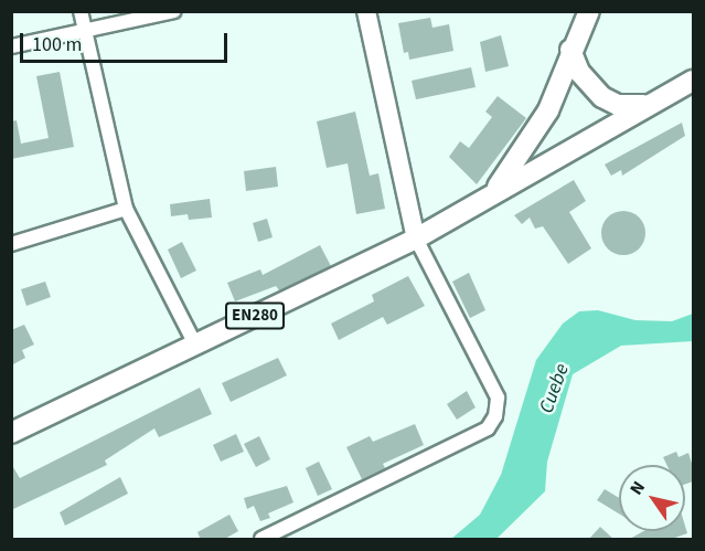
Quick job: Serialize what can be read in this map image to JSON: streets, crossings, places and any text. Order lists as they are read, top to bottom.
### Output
{
  "streets": {
    "main road": ["EN280"]
  },
  "water": ["Cuebe"],
  "scale_bar": "100 m",
  "north": "top left"
}
